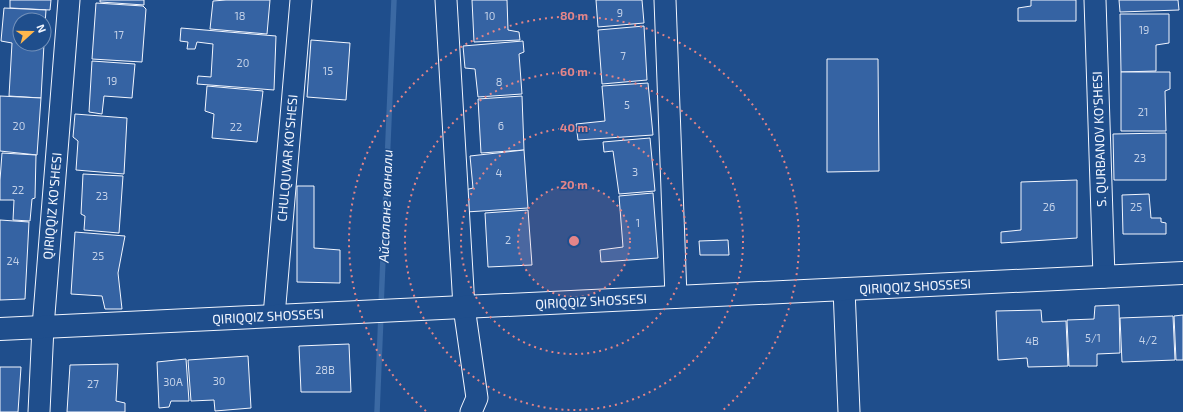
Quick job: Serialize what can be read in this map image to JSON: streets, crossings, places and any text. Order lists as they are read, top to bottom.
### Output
{
  "streets": {
    "main road": ["QIRIQQIZ SHOSSESI"],
    "street": ["S. QURBANOV KO'SHESI", "CHULQUVAR KO'SHESI", "QIRIQQIZ KO'SHESI"]
  },
  "crossings": [
    ["S. QURBANOV KO'SHESI", "QIRIQQIZ SHOSSESI"],
    ["CHULQUVAR KO'SHESI", "QIRIQQIZ SHOSSESI"],
    ["QIRIQQIZ KO'SHESI", "QIRIQQIZ SHOSSESI"]
  ],
  "water": ["Айсаланг канали"],
  "house_numbers": [
    "9",
    "18",
    "10",
    "19",
    "17",
    "7",
    "20",
    "15",
    "19",
    "8",
    "5",
    "21",
    "20",
    "6",
    "22",
    "23",
    "3",
    "4",
    "22",
    "23",
    "26",
    "25",
    "1",
    "2",
    "25",
    "24",
    "5/1",
    "4/2",
    "4B",
    "28B",
    "30",
    "30A",
    "27"
  ],
  "north": "right",
  "rings": [
    "80 m",
    "60 m",
    "40 m",
    "20 m"
  ]
}
